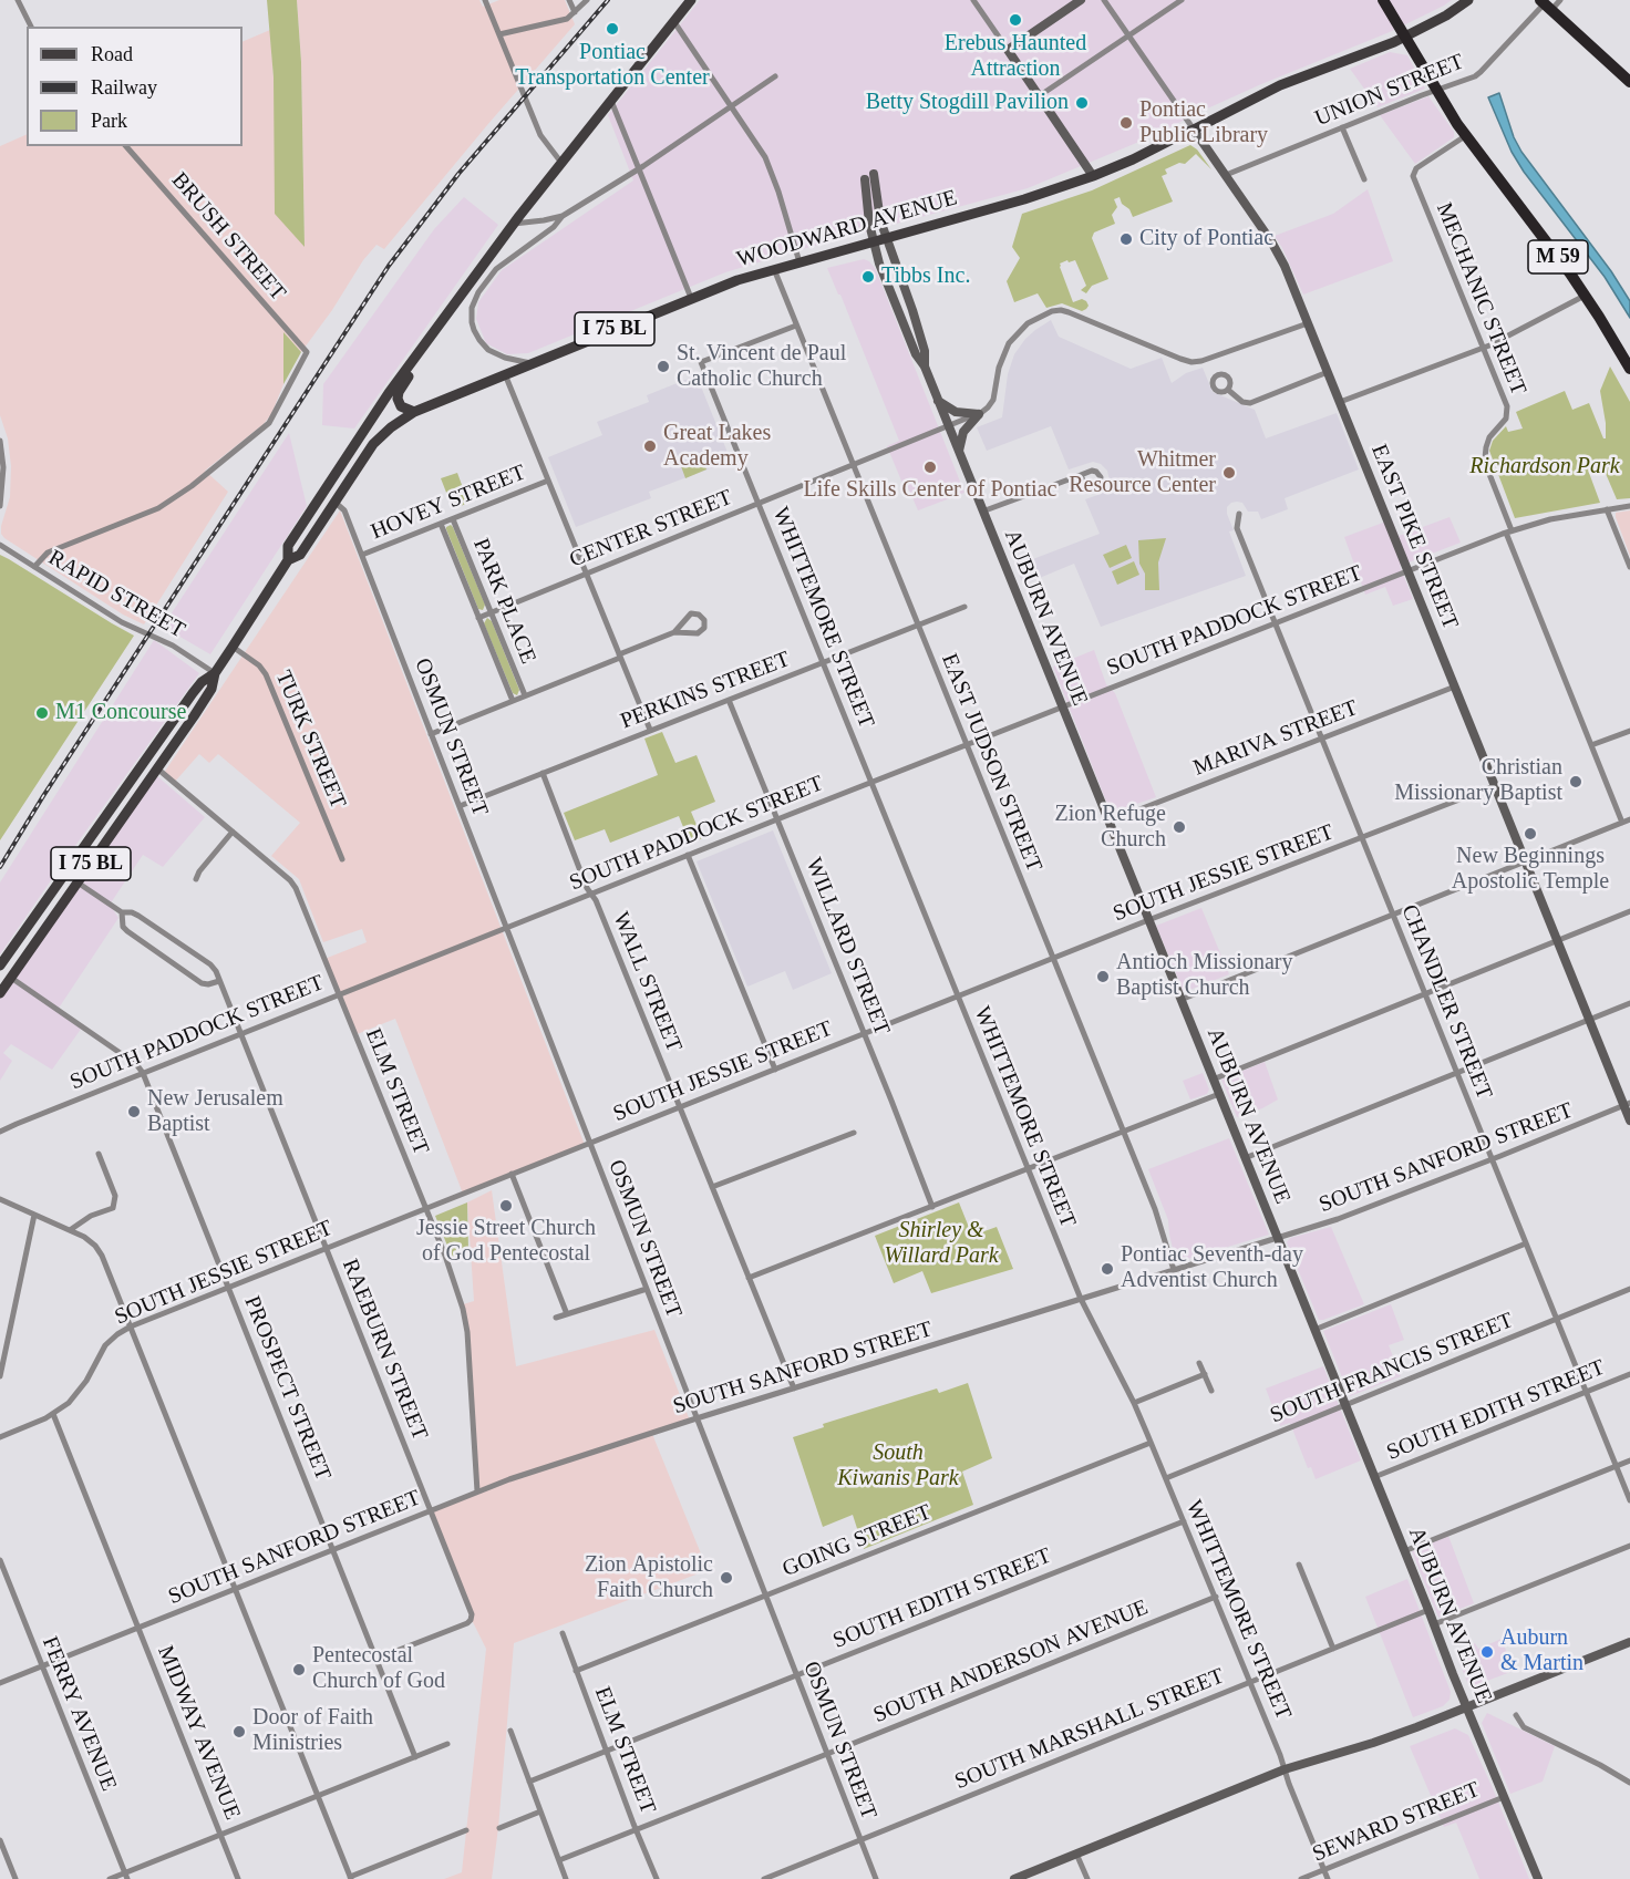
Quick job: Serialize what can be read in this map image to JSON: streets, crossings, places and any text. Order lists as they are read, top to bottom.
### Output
{
  "streets": {
    "highway": ["M 59"],
    "main road": [
      "WOODWARD AVENUE",
      "I 75 BL",
      "EAST PIKE STREET",
      "AUBURN AVENUE"
    ],
    "street": [
      "UNION STREET",
      "BRUSH STREET",
      "MECHANIC STREET",
      "HOVEY STREET",
      "CENTER STREET",
      "RAPID STREET",
      "PARK PLACE",
      "WHITTEMORE STREET",
      "SOUTH PADDOCK STREET",
      "PERKINS STREET",
      "OSMUN STREET",
      "MARIVA STREET",
      "TURK STREET",
      "EAST JUDSON STREET",
      "SOUTH JESSIE STREET",
      "WILLARD STREET",
      "WALL STREET",
      "CHANDLER STREET",
      "ELM STREET",
      "SOUTH SANFORD STREET",
      "RAEBURN STREET",
      "SOUTH FRANCIS STREET",
      "PROSPECT STREET",
      "SOUTH EDITH STREET",
      "GOING STREET",
      "SOUTH ANDERSON AVENUE",
      "FERRY AVENUE",
      "SOUTH MARSHALL STREET",
      "MIDWAY AVENUE",
      "SEWARD STREET"
    ]
  },
  "crossings": [
    ["UNION STREET", "M 59"],
    ["UNION STREET", "EAST PIKE STREET"],
    ["WOODWARD AVENUE", "M 59"],
    ["WOODWARD AVENUE", "EAST PIKE STREET"],
    ["WOODWARD AVENUE", "RAPID STREET"],
    ["WOODWARD AVENUE", "AUBURN AVENUE"],
    ["WOODWARD AVENUE", "OSMUN STREET"],
    ["WOODWARD AVENUE", "TURK STREET"],
    ["WOODWARD AVENUE", "EAST JUDSON STREET"],
    ["WOODWARD AVENUE", "ELM STREET"],
    ["WOODWARD AVENUE", "RAEBURN STREET"],
    ["WOODWARD AVENUE", "PROSPECT STREET"],
    ["BRUSH STREET", "RAPID STREET"],
    ["M 59", "MECHANIC STREET"],
    ["MECHANIC STREET", "SOUTH PADDOCK STREET"],
    ["HOVEY STREET", "PARK PLACE"],
    ["HOVEY STREET", "OSMUN STREET"],
    ["CENTER STREET", "PARK PLACE"],
    ["CENTER STREET", "WHITTEMORE STREET"],
    ["CENTER STREET", "AUBURN AVENUE"],
    ["CENTER STREET", "EAST JUDSON STREET"],
    ["EAST PIKE STREET", "SOUTH PADDOCK STREET"],
    ["EAST PIKE STREET", "MARIVA STREET"],
    ["EAST PIKE STREET", "SOUTH JESSIE STREET"],
    ["EAST PIKE STREET", "SOUTH SANFORD STREET"],
    ["WHITTEMORE STREET", "SOUTH PADDOCK STREET"],
    ["WHITTEMORE STREET", "PERKINS STREET"],
    ["WHITTEMORE STREET", "EAST JUDSON STREET"],
    ["WHITTEMORE STREET", "SOUTH JESSIE STREET"],
    ["WHITTEMORE STREET", "SOUTH SANFORD STREET"],
    ["WHITTEMORE STREET", "SOUTH FRANCIS STREET"],
    ["WHITTEMORE STREET", "SOUTH EDITH STREET"],
    ["WHITTEMORE STREET", "GOING STREET"],
    ["WHITTEMORE STREET", "SOUTH ANDERSON AVENUE"],
    ["WHITTEMORE STREET", "SOUTH MARSHALL STREET"],
    ["WHITTEMORE STREET", "SEWARD STREET"],
    ["AUBURN AVENUE", "SOUTH PADDOCK STREET"],
    ["AUBURN AVENUE", "MARIVA STREET"],
    ["AUBURN AVENUE", "SOUTH JESSIE STREET"],
    ["AUBURN AVENUE", "SOUTH SANFORD STREET"],
    ["AUBURN AVENUE", "SOUTH FRANCIS STREET"],
    ["AUBURN AVENUE", "SOUTH EDITH STREET"],
    ["AUBURN AVENUE", "SOUTH MARSHALL STREET"],
    ["AUBURN AVENUE", "SEWARD STREET"],
    ["SOUTH PADDOCK STREET", "OSMUN STREET"],
    ["SOUTH PADDOCK STREET", "EAST JUDSON STREET"],
    ["SOUTH PADDOCK STREET", "WILLARD STREET"],
    ["SOUTH PADDOCK STREET", "WALL STREET"],
    ["SOUTH PADDOCK STREET", "CHANDLER STREET"],
    ["SOUTH PADDOCK STREET", "ELM STREET"],
    ["SOUTH PADDOCK STREET", "RAEBURN STREET"],
    ["SOUTH PADDOCK STREET", "PROSPECT STREET"],
    ["PERKINS STREET", "OSMUN STREET"],
    ["PERKINS STREET", "EAST JUDSON STREET"],
    ["PERKINS STREET", "WILLARD STREET"],
    ["PERKINS STREET", "WALL STREET"],
    ["OSMUN STREET", "SOUTH JESSIE STREET"],
    ["OSMUN STREET", "SOUTH SANFORD STREET"],
    ["OSMUN STREET", "SOUTH EDITH STREET"],
    ["OSMUN STREET", "GOING STREET"],
    ["OSMUN STREET", "SOUTH ANDERSON AVENUE"],
    ["OSMUN STREET", "SOUTH MARSHALL STREET"],
    ["MARIVA STREET", "CHANDLER STREET"],
    ["EAST JUDSON STREET", "SOUTH JESSIE STREET"],
    ["EAST JUDSON STREET", "SOUTH SANFORD STREET"],
    ["SOUTH JESSIE STREET", "WILLARD STREET"],
    ["SOUTH JESSIE STREET", "WALL STREET"],
    ["SOUTH JESSIE STREET", "CHANDLER STREET"],
    ["SOUTH JESSIE STREET", "ELM STREET"],
    ["SOUTH JESSIE STREET", "RAEBURN STREET"],
    ["SOUTH JESSIE STREET", "PROSPECT STREET"],
    ["SOUTH JESSIE STREET", "MIDWAY AVENUE"],
    ["WALL STREET", "SOUTH SANFORD STREET"],
    ["CHANDLER STREET", "SOUTH SANFORD STREET"],
    ["CHANDLER STREET", "SOUTH FRANCIS STREET"],
    ["CHANDLER STREET", "SOUTH EDITH STREET"],
    ["ELM STREET", "SOUTH SANFORD STREET"],
    ["ELM STREET", "SOUTH EDITH STREET"],
    ["ELM STREET", "GOING STREET"],
    ["ELM STREET", "SOUTH ANDERSON AVENUE"],
    ["SOUTH SANFORD STREET", "RAEBURN STREET"],
    ["SOUTH SANFORD STREET", "PROSPECT STREET"],
    ["SOUTH SANFORD STREET", "FERRY AVENUE"],
    ["SOUTH SANFORD STREET", "MIDWAY AVENUE"],
    ["RAEBURN STREET", "PROSPECT STREET"]
  ],
  "parks": ["Richardson Park", "Shirley & Willard Park", "South Kiwanis Park"],
  "places": [
    "Erebus Haunted Attraction",
    "Pontiac Transportation Center",
    "Betty Stogdill Pavilion",
    "Pontiac Public Library",
    "City of Pontiac",
    "Tibbs Inc.",
    "St. Vincent de Paul Catholic Church",
    "Great Lakes Academy",
    "Life Skills Center of Pontiac",
    "Whitmer Resource Center",
    "M1 Concourse",
    "Christian Missionary Baptist",
    "Zion Refuge Church",
    "New Beginnings Apostolic Temple",
    "Antioch Missionary Baptist Church",
    "New Jerusalem Baptist",
    "Jessie Street Church of God Pentecostal",
    "Pontiac Seventh-day Adventist Church",
    "Zion Apistolic Faith Church",
    "Auburn & Martin",
    "Pentecostal Church of God",
    "Door of Faith Ministries"
  ],
  "legend": ["Road", "Railway", "Park"]
}
